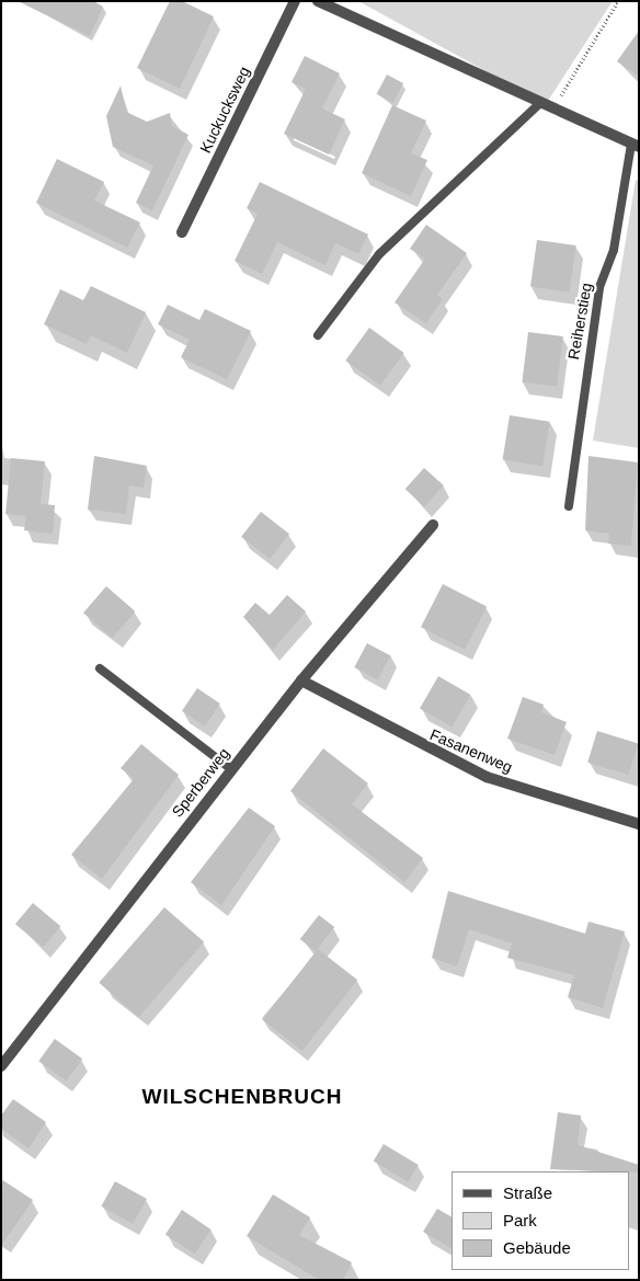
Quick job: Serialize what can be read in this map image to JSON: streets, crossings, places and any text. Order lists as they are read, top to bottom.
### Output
{
  "streets": {
    "street": [
      "Kuckucksweg",
      "Reiherstieg",
      "Fasanenweg",
      "Sperberweg"
    ]
  },
  "crossings": [
    ["Fasanenweg", "Sperberweg"]
  ],
  "districts": ["WILSCHENBRUCH"],
  "legend": ["Straße", "Park", "Gebäude"]
}
